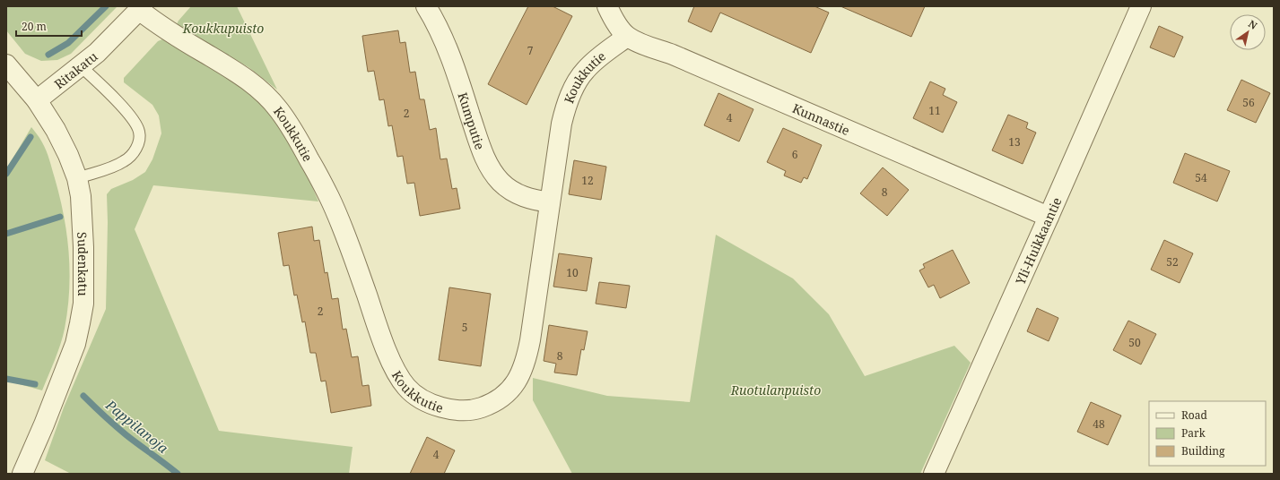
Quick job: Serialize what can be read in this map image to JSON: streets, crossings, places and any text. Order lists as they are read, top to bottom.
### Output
{
  "streets": {
    "street": [
      "Ritakatu",
      "Koukkutie",
      "Kunnastie",
      "Kumputie",
      "Yli-Huikkaantie",
      "Sudenkatu"
    ]
  },
  "crossings": [
    ["Ritakatu", "Koukkutie"],
    ["Ritakatu", "Sudenkatu"],
    ["Koukkutie", "Kunnastie"],
    ["Koukkutie", "Kumputie"],
    ["Kunnastie", "Yli-Huikkaantie"]
  ],
  "water": ["Pappilanoja"],
  "parks": ["Koukkupuisto", "Ruotulanpuisto"],
  "house_numbers": [
    "7",
    "56",
    "11",
    "2",
    "4",
    "13",
    "6",
    "54",
    "12",
    "8",
    "52",
    "10",
    "2",
    "5",
    "50",
    "8",
    "48",
    "4"
  ],
  "legend": ["Road", "Park", "Building"],
  "scale_bar": "20 m",
  "north": "top right"
}
